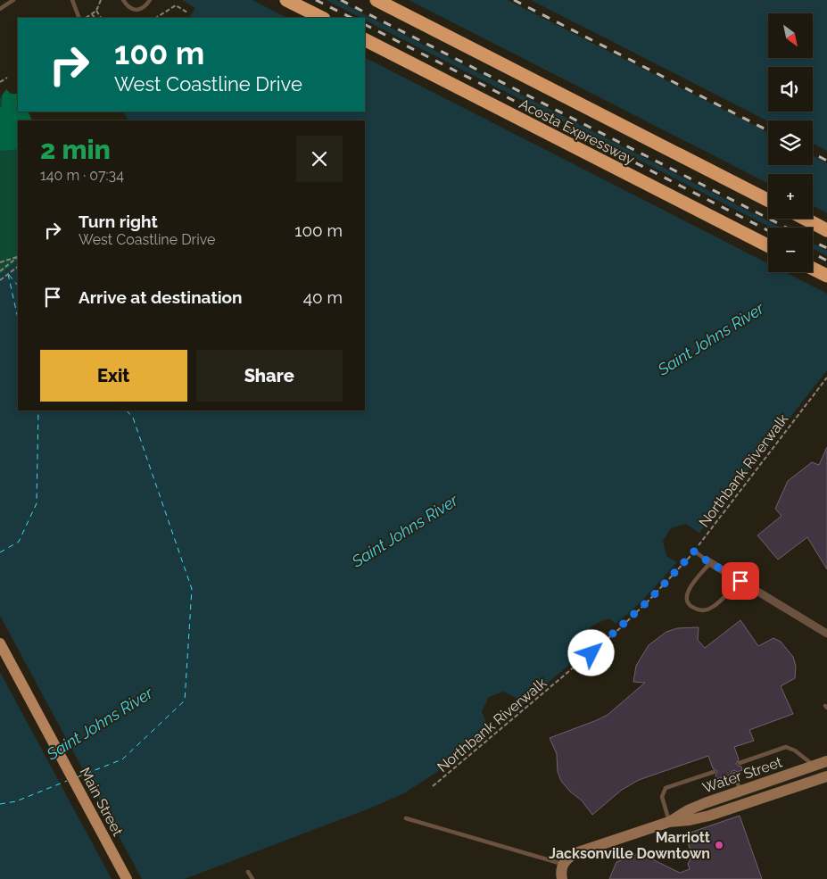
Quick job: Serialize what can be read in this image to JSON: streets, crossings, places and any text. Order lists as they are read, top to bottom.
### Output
{
  "streets": {
    "highway": ["Acosta Expressway"],
    "main road": ["Main Street"],
    "street": ["Water Street"],
    "path": ["Northbank Riverwalk"]
  },
  "water": ["Saint Johns River"],
  "places": ["Marriott Jacksonville Downtown"],
  "north": "bottom right",
  "page": {
    "map_buttons": ["+", "−"],
    "turn": ["100 m", "West Coastline Drive"],
    "heading": ["2 min", "140 m · 07:34"],
    "list": [
      {
        "name": "Turn right",
        "note": "West Coastline Drive",
        "value": "100 m"
      },
      {
        "name": "Arrive at destination",
        "value": "40 m"
      }
    ],
    "buttons": ["Exit", "Share"]
  }
}
